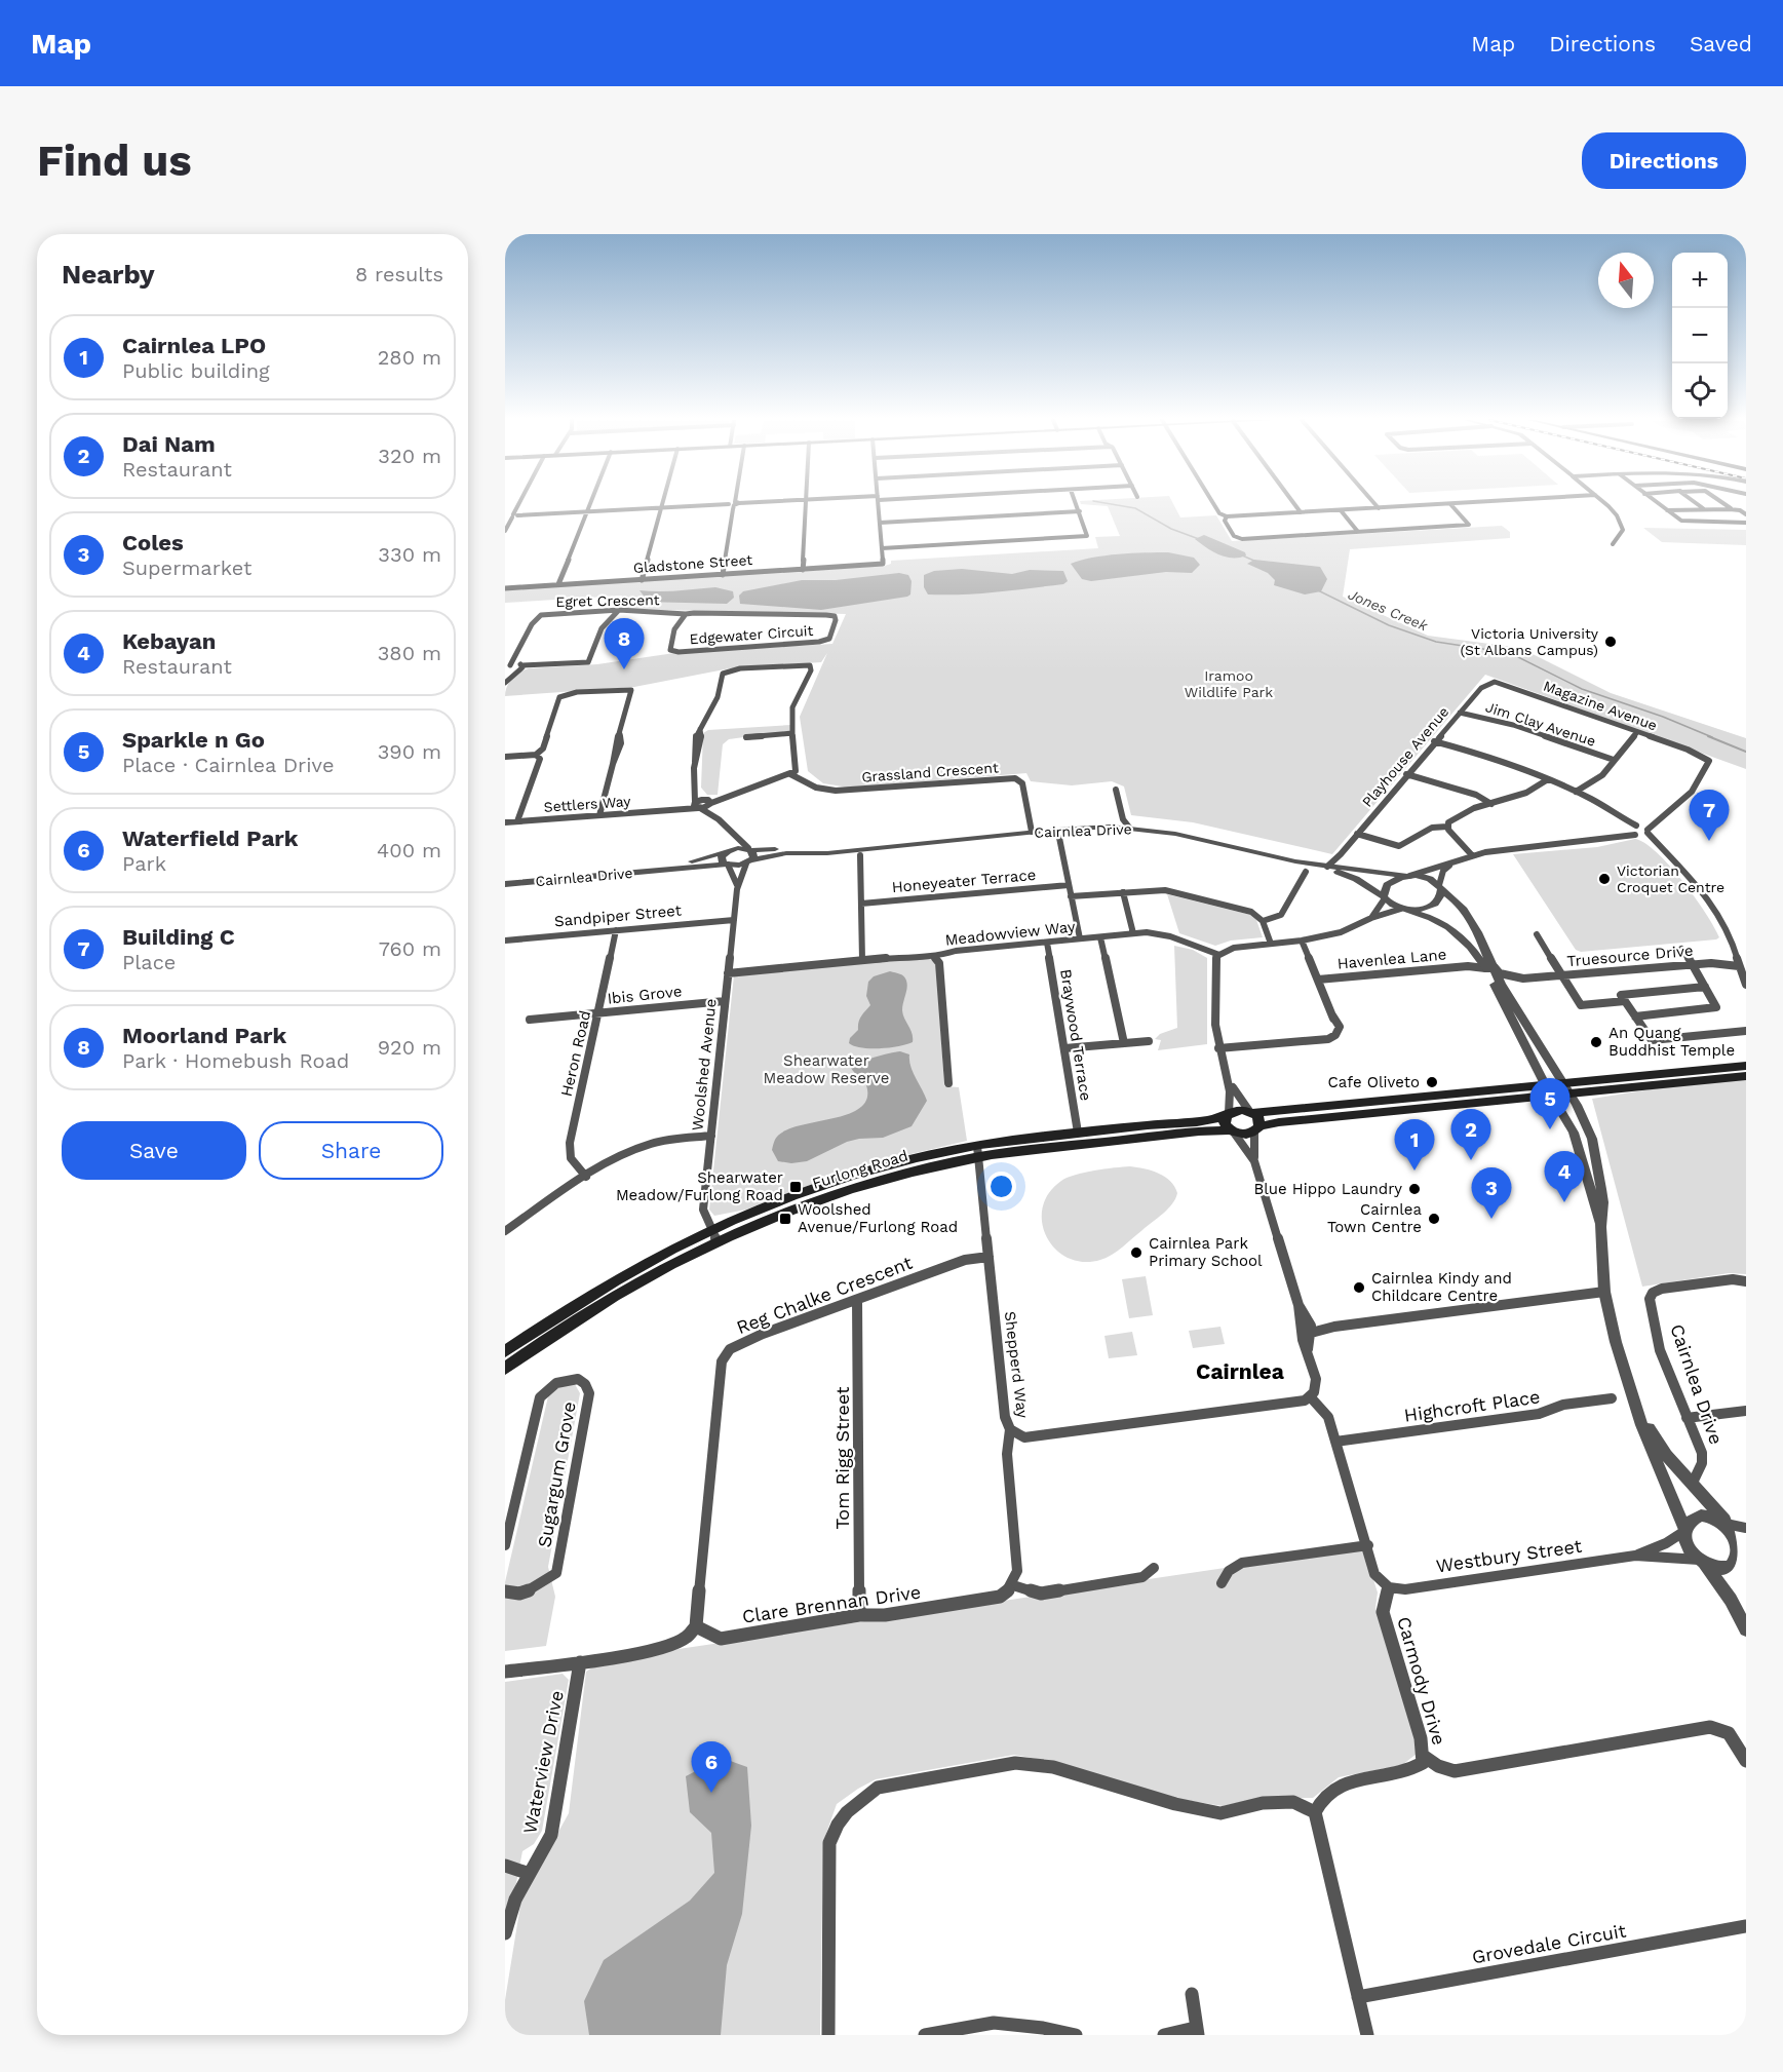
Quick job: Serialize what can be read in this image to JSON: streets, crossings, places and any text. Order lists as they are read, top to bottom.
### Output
{
  "streets": {
    "main road": ["Furlong Road"],
    "street": [
      "Gladstone Street",
      "Egret Crescent",
      "Edgewater Circuit",
      "Magazine Avenue",
      "Jim Clay Avenue",
      "Playhouse Avenue",
      "Grassland Crescent",
      "Settlers Way",
      "Cairnlea Drive",
      "Honeyeater Terrace",
      "Sandpiper Street",
      "Meadowview Way",
      "Truesource Drive",
      "Havenlea Lane",
      "Ibis Grove",
      "Braywood Terrace",
      "Heron Road",
      "Woolshed Avenue",
      "Reg Chalke Crescent",
      "Shepperd Way",
      "Highcroft Place",
      "Tom Rigg Street",
      "Sugargum Grove",
      "Westbury Street",
      "Clare Brennan Drive",
      "Carmody Drive",
      "Waterview Drive",
      "Grovedale Circuit"
    ]
  },
  "crossings": [
    ["Egret Crescent", "Edgewater Circuit"],
    ["Magazine Avenue", "Playhouse Avenue"],
    ["Jim Clay Avenue", "Playhouse Avenue"],
    ["Playhouse Avenue", "Cairnlea Drive"],
    ["Grassland Crescent", "Settlers Way"],
    ["Grassland Crescent", "Cairnlea Drive"],
    ["Cairnlea Drive", "Woolshed Avenue"],
    ["Sandpiper Street", "Heron Road"],
    ["Sandpiper Street", "Woolshed Avenue"],
    ["Meadowview Way", "Braywood Terrace"],
    ["Meadowview Way", "Woolshed Avenue"],
    ["Ibis Grove", "Heron Road"],
    ["Ibis Grove", "Woolshed Avenue"],
    ["Braywood Terrace", "Furlong Road"],
    ["Woolshed Avenue", "Furlong Road"],
    ["Furlong Road", "Shepperd Way"],
    ["Reg Chalke Crescent", "Shepperd Way"],
    ["Reg Chalke Crescent", "Tom Rigg Street"],
    ["Reg Chalke Crescent", "Clare Brennan Drive"],
    ["Tom Rigg Street", "Clare Brennan Drive"],
    ["Westbury Street", "Carmody Drive"]
  ],
  "districts": ["Cairnlea"],
  "water": ["Jones Creek"],
  "parks": ["Iramoo Wildlife Park", "Shearwater Meadow Reserve"],
  "places": {
    "other": [
      "Victoria University (St Albans Campus)",
      "Victorian Croquet Centre",
      "An Quang Buddhist Temple",
      "Cafe Oliveto",
      "Blue Hippo Laundry",
      "Cairnlea Town Centre",
      "Cairnlea Park Primary School",
      "Cairnlea Kindy and Childcare Centre"
    ],
    "transit": ["Shearwater Meadow/Furlong Road", "Woolshed Avenue/Furlong Road"]
  },
  "north": "top",
  "page": {
    "header": "Map",
    "nav": ["Map", "Directions", "Saved"],
    "buttons": [
      "Directions",
      ["Save", "Share"]
    ],
    "title": "Find us",
    "heading": ["Nearby", "8 results"],
    "map_buttons": ["+", "−"],
    "list": [
      {
        "mark": "1",
        "name": "Cairnlea LPO",
        "note": "Public building",
        "value": "280 m"
      },
      {
        "mark": "2",
        "name": "Dai Nam",
        "note": "Restaurant",
        "value": "320 m"
      },
      {
        "mark": "3",
        "name": "Coles",
        "note": "Supermarket",
        "value": "330 m"
      },
      {
        "mark": "4",
        "name": "Kebayan",
        "note": "Restaurant",
        "value": "380 m"
      },
      {
        "mark": "5",
        "name": "Sparkle n Go",
        "note": "Place · Cairnlea Drive",
        "value": "390 m"
      },
      {
        "mark": "6",
        "name": "Waterfield Park",
        "note": "Park",
        "value": "400 m"
      },
      {
        "mark": "7",
        "name": "Building C",
        "note": "Place",
        "value": "760 m"
      },
      {
        "mark": "8",
        "name": "Moorland Park",
        "note": "Park · Homebush Road",
        "value": "920 m"
      }
    ],
    "pins": [
      "8",
      "7",
      "5",
      "2",
      "1",
      "4",
      "3",
      "6"
    ]
  }
}
